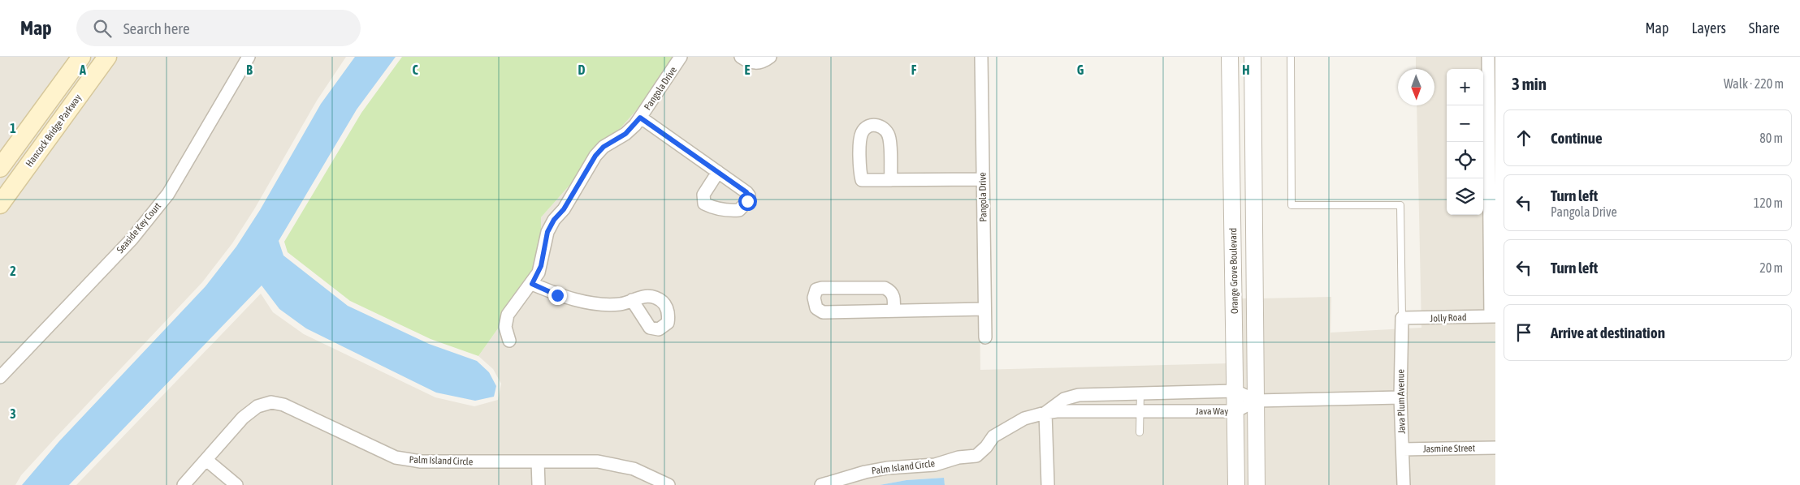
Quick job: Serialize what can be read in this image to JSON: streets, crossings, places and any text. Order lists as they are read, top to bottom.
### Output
{
  "streets": {
    "main road": ["Hancock Bridge Parkway"],
    "street": [
      "Pangola Drive",
      "Seaside Key Court",
      "Orange Grove Boulevard",
      "Jolly Road",
      "Java Plum Avenue",
      "Java Way",
      "Jasmine Street",
      "Palm Island Circle"
    ]
  },
  "crossings": [
    ["Orange Grove Boulevard", "Java Way"],
    ["Orange Grove Boulevard", "Palm Island Circle"],
    ["Jolly Road", "Java Plum Avenue"],
    ["Java Plum Avenue", "Java Way"],
    ["Java Plum Avenue", "Jasmine Street"],
    ["Java Way", "Palm Island Circle"]
  ],
  "north": "bottom",
  "page": {
    "header": "Map",
    "search": "Search here",
    "nav": ["Map", "Layers", "Share"],
    "heading": ["3 min", "Walk · 220 m"],
    "map_buttons": ["+", "−"],
    "list": [
      ["Continue", "80 m"],
      ["Turn left", "Pangola Drive", "120 m"],
      ["Turn left", "20 m"],
      "Arrive at destination"
    ]
  },
  "grid": {
    "columns": [
      "A",
      "B",
      "C",
      "D",
      "E",
      "F",
      "G",
      "H"
    ],
    "rows": ["1", "2", "3"]
  }
}
